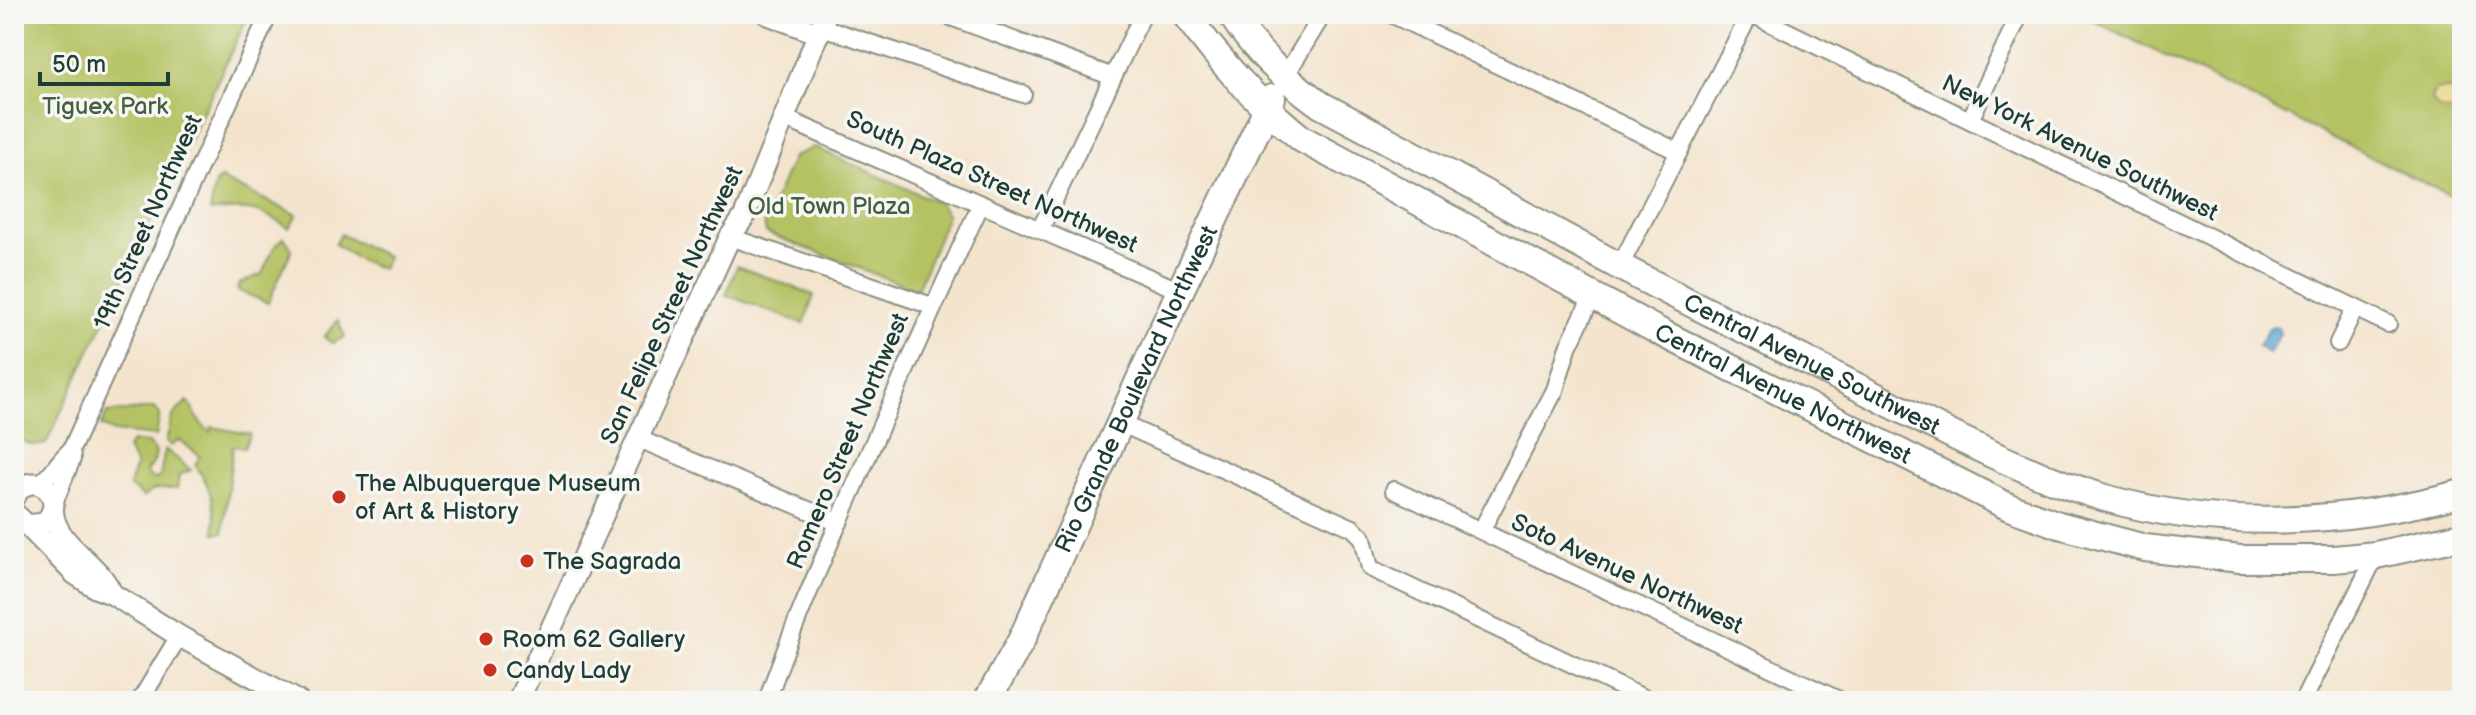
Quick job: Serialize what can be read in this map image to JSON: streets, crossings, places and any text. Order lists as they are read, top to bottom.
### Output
{
  "streets": {
    "main road": ["Central Avenue Southwest", "Rio Grande Boulevard Northwest", "Central Avenue Northwest"],
    "street": [
      "New York Avenue Southwest",
      "South Plaza Street Northwest",
      "19th Street Northwest",
      "San Felipe Street Northwest",
      "Romero Street Northwest",
      "Soto Avenue Northwest"
    ]
  },
  "crossings": [
    ["South Plaza Street Northwest", "San Felipe Street Northwest"],
    ["South Plaza Street Northwest", "Rio Grande Boulevard Northwest"],
    ["South Plaza Street Northwest", "Romero Street Northwest"],
    ["Central Avenue Southwest", "Rio Grande Boulevard Northwest"],
    ["Rio Grande Boulevard Northwest", "Central Avenue Northwest"]
  ],
  "parks": ["Tiguex Park", "Old Town Plaza"],
  "places": [
    "The Albuquerque Museum of Art & History",
    "The Sagrada",
    "Room 62 Gallery",
    "Candy Lady"
  ],
  "scale_bar": "50 m"
}
